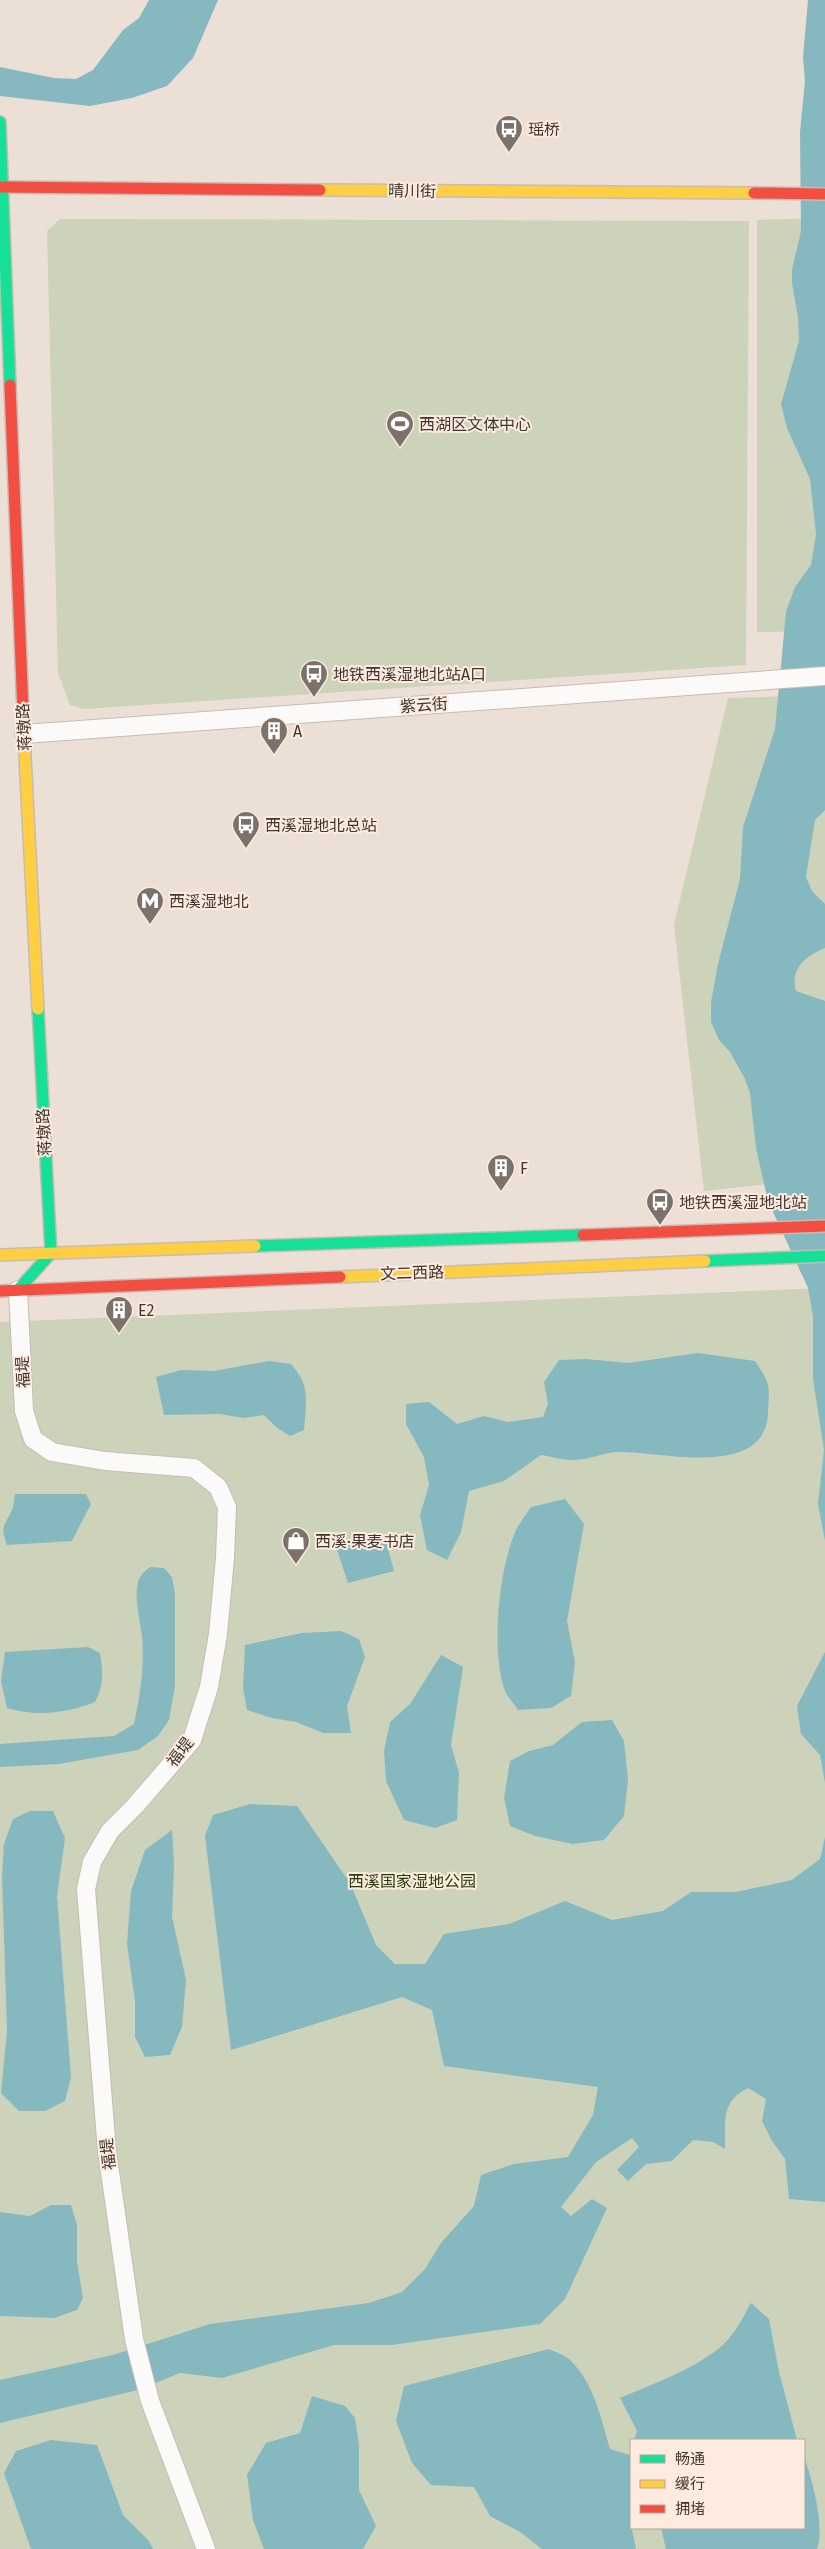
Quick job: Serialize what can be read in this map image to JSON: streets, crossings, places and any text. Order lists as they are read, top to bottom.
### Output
{
  "streets": {
    "main road": ["晴川街", "蒋墩路", "文二西路"],
    "street": ["紫云街", "福堤"]
  },
  "crossings": [
    ["晴川街", "蒋墩路"],
    ["紫云街", "蒋墩路"],
    ["蒋墩路", "文二西路"],
    ["文二西路", "福堤"]
  ],
  "parks": ["西溪国家湿地公园"],
  "places": {
    "bus stop": [
      "瑶桥",
      "地铁西溪湿地北站A口",
      "西溪湿地北总站",
      "地铁西溪湿地北站"
    ],
    "sports": ["西湖区文体中心"],
    "building": ["A", "F", "E2"],
    "metro station": ["西溪湿地北"],
    "shop": ["西溪·果麦书店"]
  },
  "legend": ["畅通", "缓行", "拥堵"]
}
